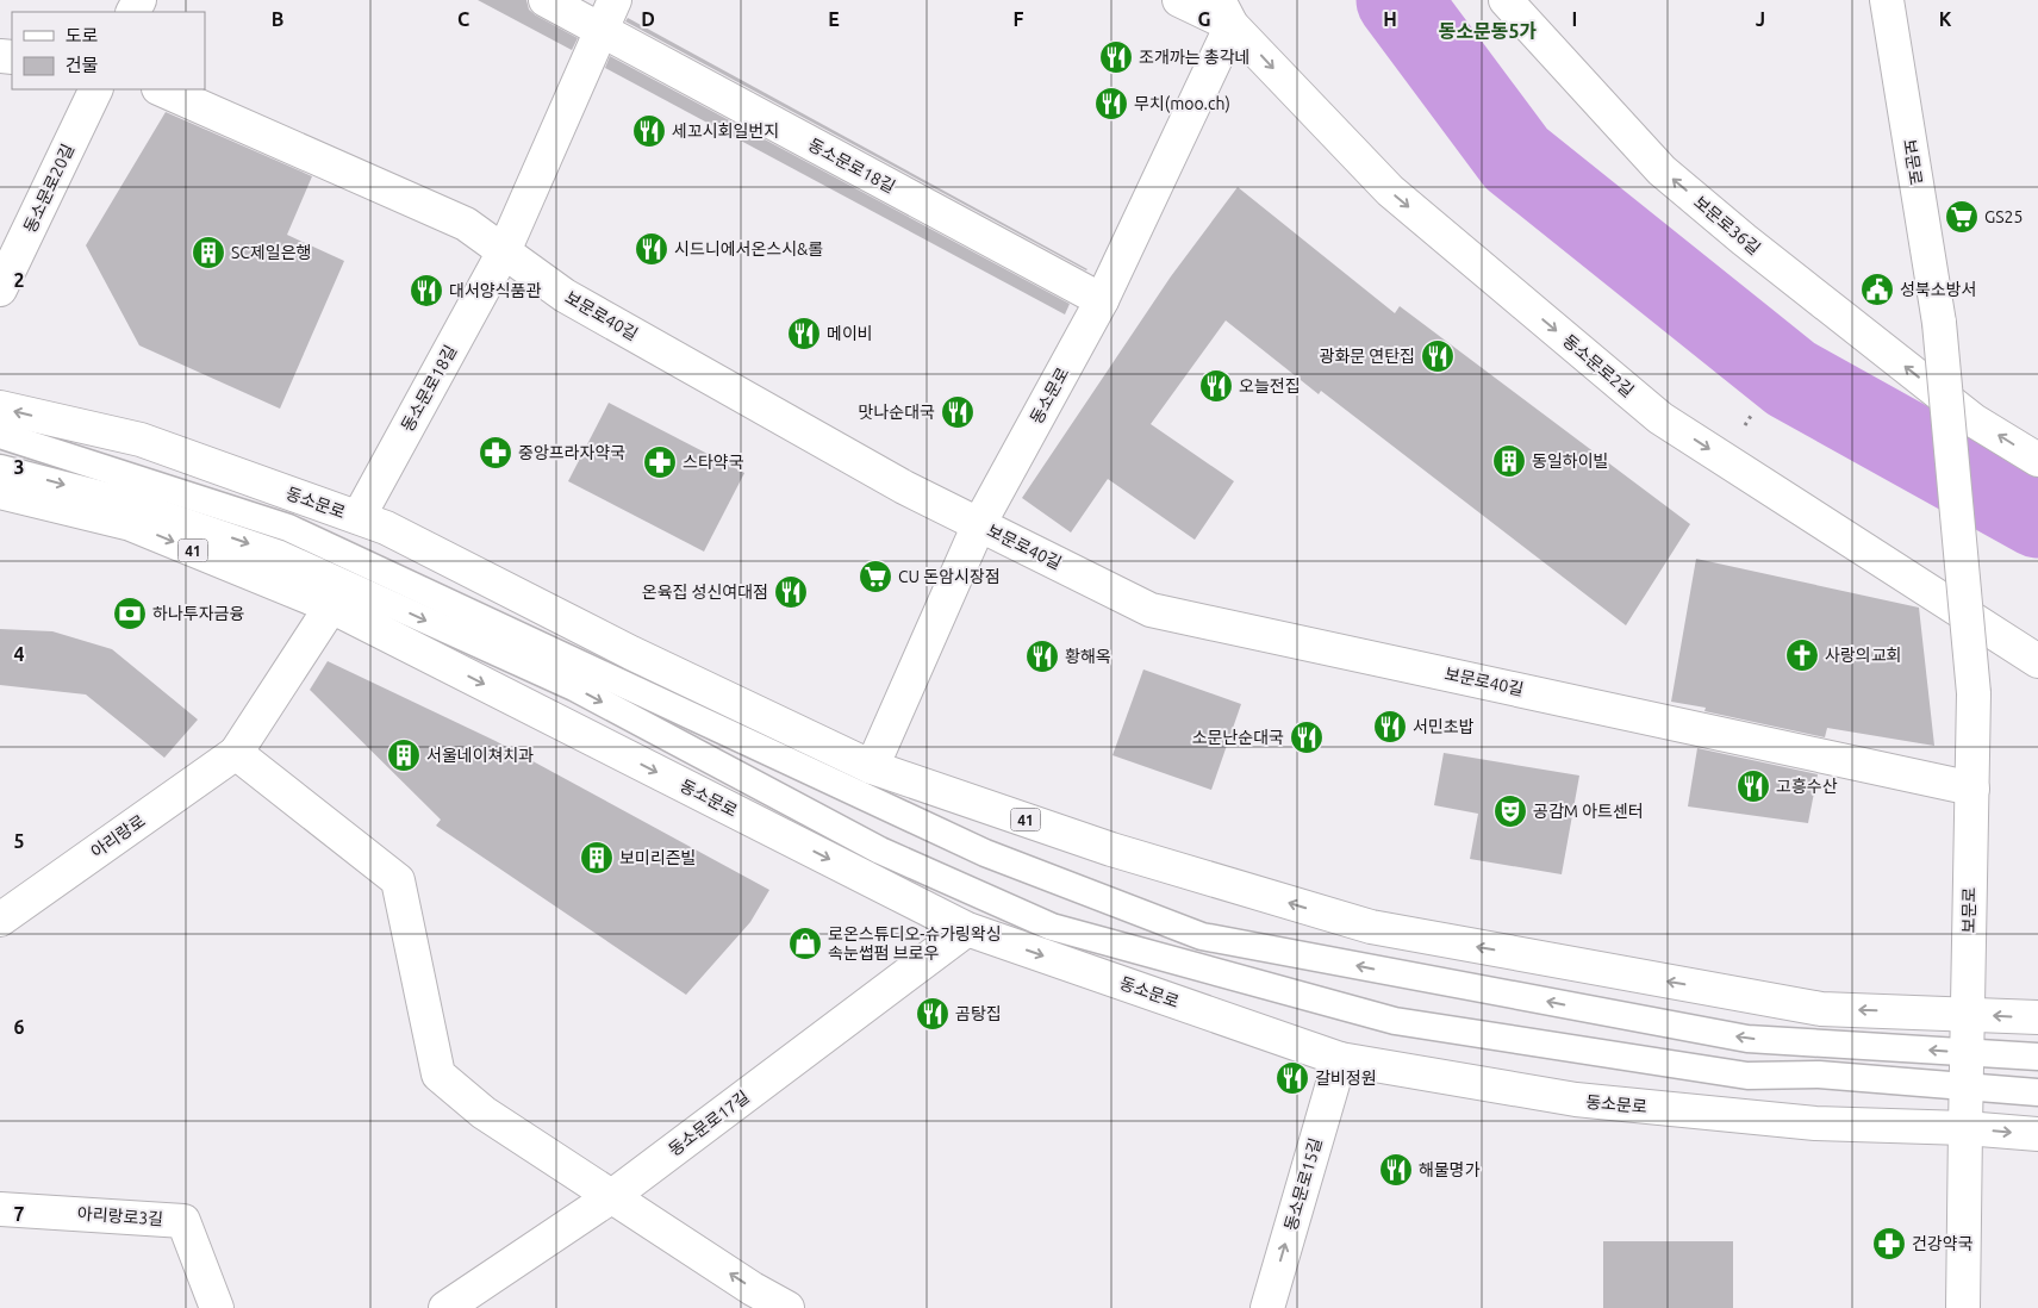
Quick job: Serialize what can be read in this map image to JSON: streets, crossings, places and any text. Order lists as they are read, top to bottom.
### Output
{
  "streets": {
    "street": [
      "보문로",
      "동소문로18길",
      "동소문로20길",
      "보문로36길",
      "보문로40길",
      "동소문로2길",
      "동소문로",
      "41",
      "아리랑로",
      "동소문로17길",
      "동소문로15길",
      "아리랑로3길"
    ]
  },
  "crossings": [
    ["보문로", "보문로40길"],
    ["보문로", "동소문로"],
    ["동소문로18길", "보문로40길"],
    ["동소문로18길", "동소문로"],
    ["보문로40길", "동소문로"],
    ["동소문로2길", "동소문로"],
    ["동소문로", "동소문로17길"],
    ["동소문로", "동소문로15길"]
  ],
  "one_way": ["보문로36길", "동소문로2길", "동소문로15길"],
  "districts": ["동소문동5가"],
  "places": {
    "restaurant": [
      "조개까는 총각네",
      "무치(moo.ch)",
      "세꼬시회일번지",
      "시드니에서온스시&롤",
      "대서양식품관",
      "메이비",
      "광화문 연탄집",
      "오늘전집",
      "맛나순대국",
      "온육집 성신여대점",
      "황해옥",
      "서민초밥",
      "소문난순대국",
      "고흥수산",
      "곰탕집",
      "갈비정원",
      "해물명가"
    ],
    "supermarket": ["GS25", "CU 돈암시장점"],
    "building": [
      "SC제일은행",
      "동일하이빌",
      "서울네이쳐치과",
      "보미리즌빌"
    ],
    "public building": ["성북소방서"],
    "pharmacy": ["중앙프라자약국", "스타약국", "건강약국"],
    "bank": ["하나투자금융"],
    "church": ["사랑의교회"],
    "theatre": ["공감M 아트센터"],
    "shop": ["로온스튜디오-슈가링왁싱 속눈썹펌 브로우"]
  },
  "legend": ["도로", "건물"],
  "grid": {
    "columns": [
      "B",
      "C",
      "D",
      "E",
      "F",
      "G",
      "H",
      "I",
      "J",
      "K"
    ],
    "rows": [
      "2",
      "3",
      "4",
      "5",
      "6",
      "7"
    ]
  }
}
